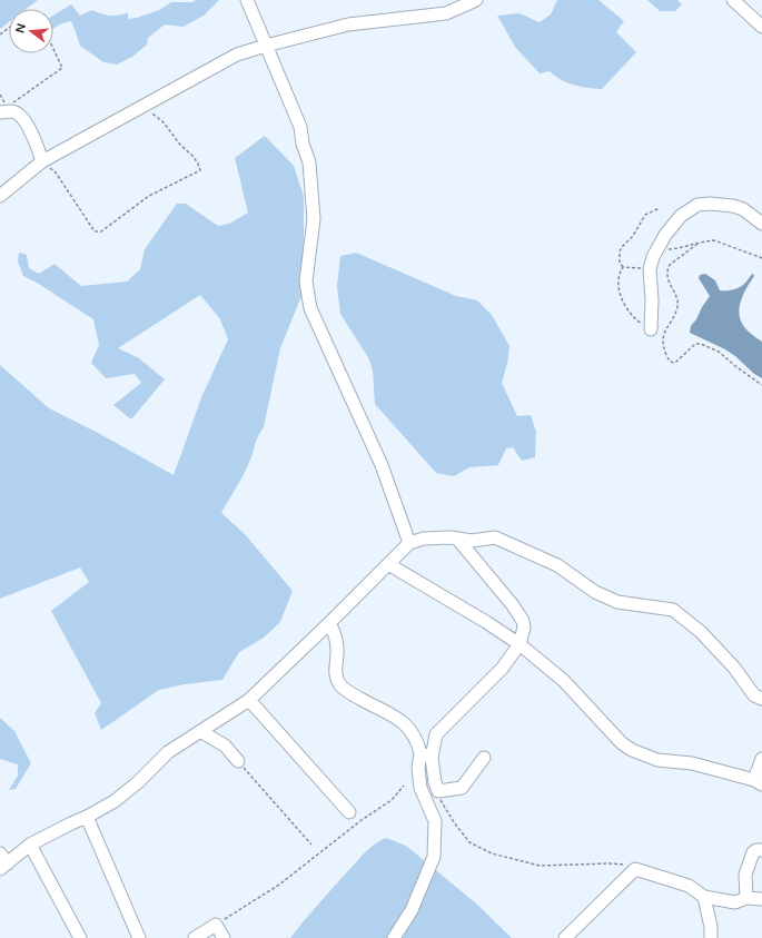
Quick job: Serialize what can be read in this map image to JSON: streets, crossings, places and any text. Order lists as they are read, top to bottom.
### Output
{
  "north": "left"
}
